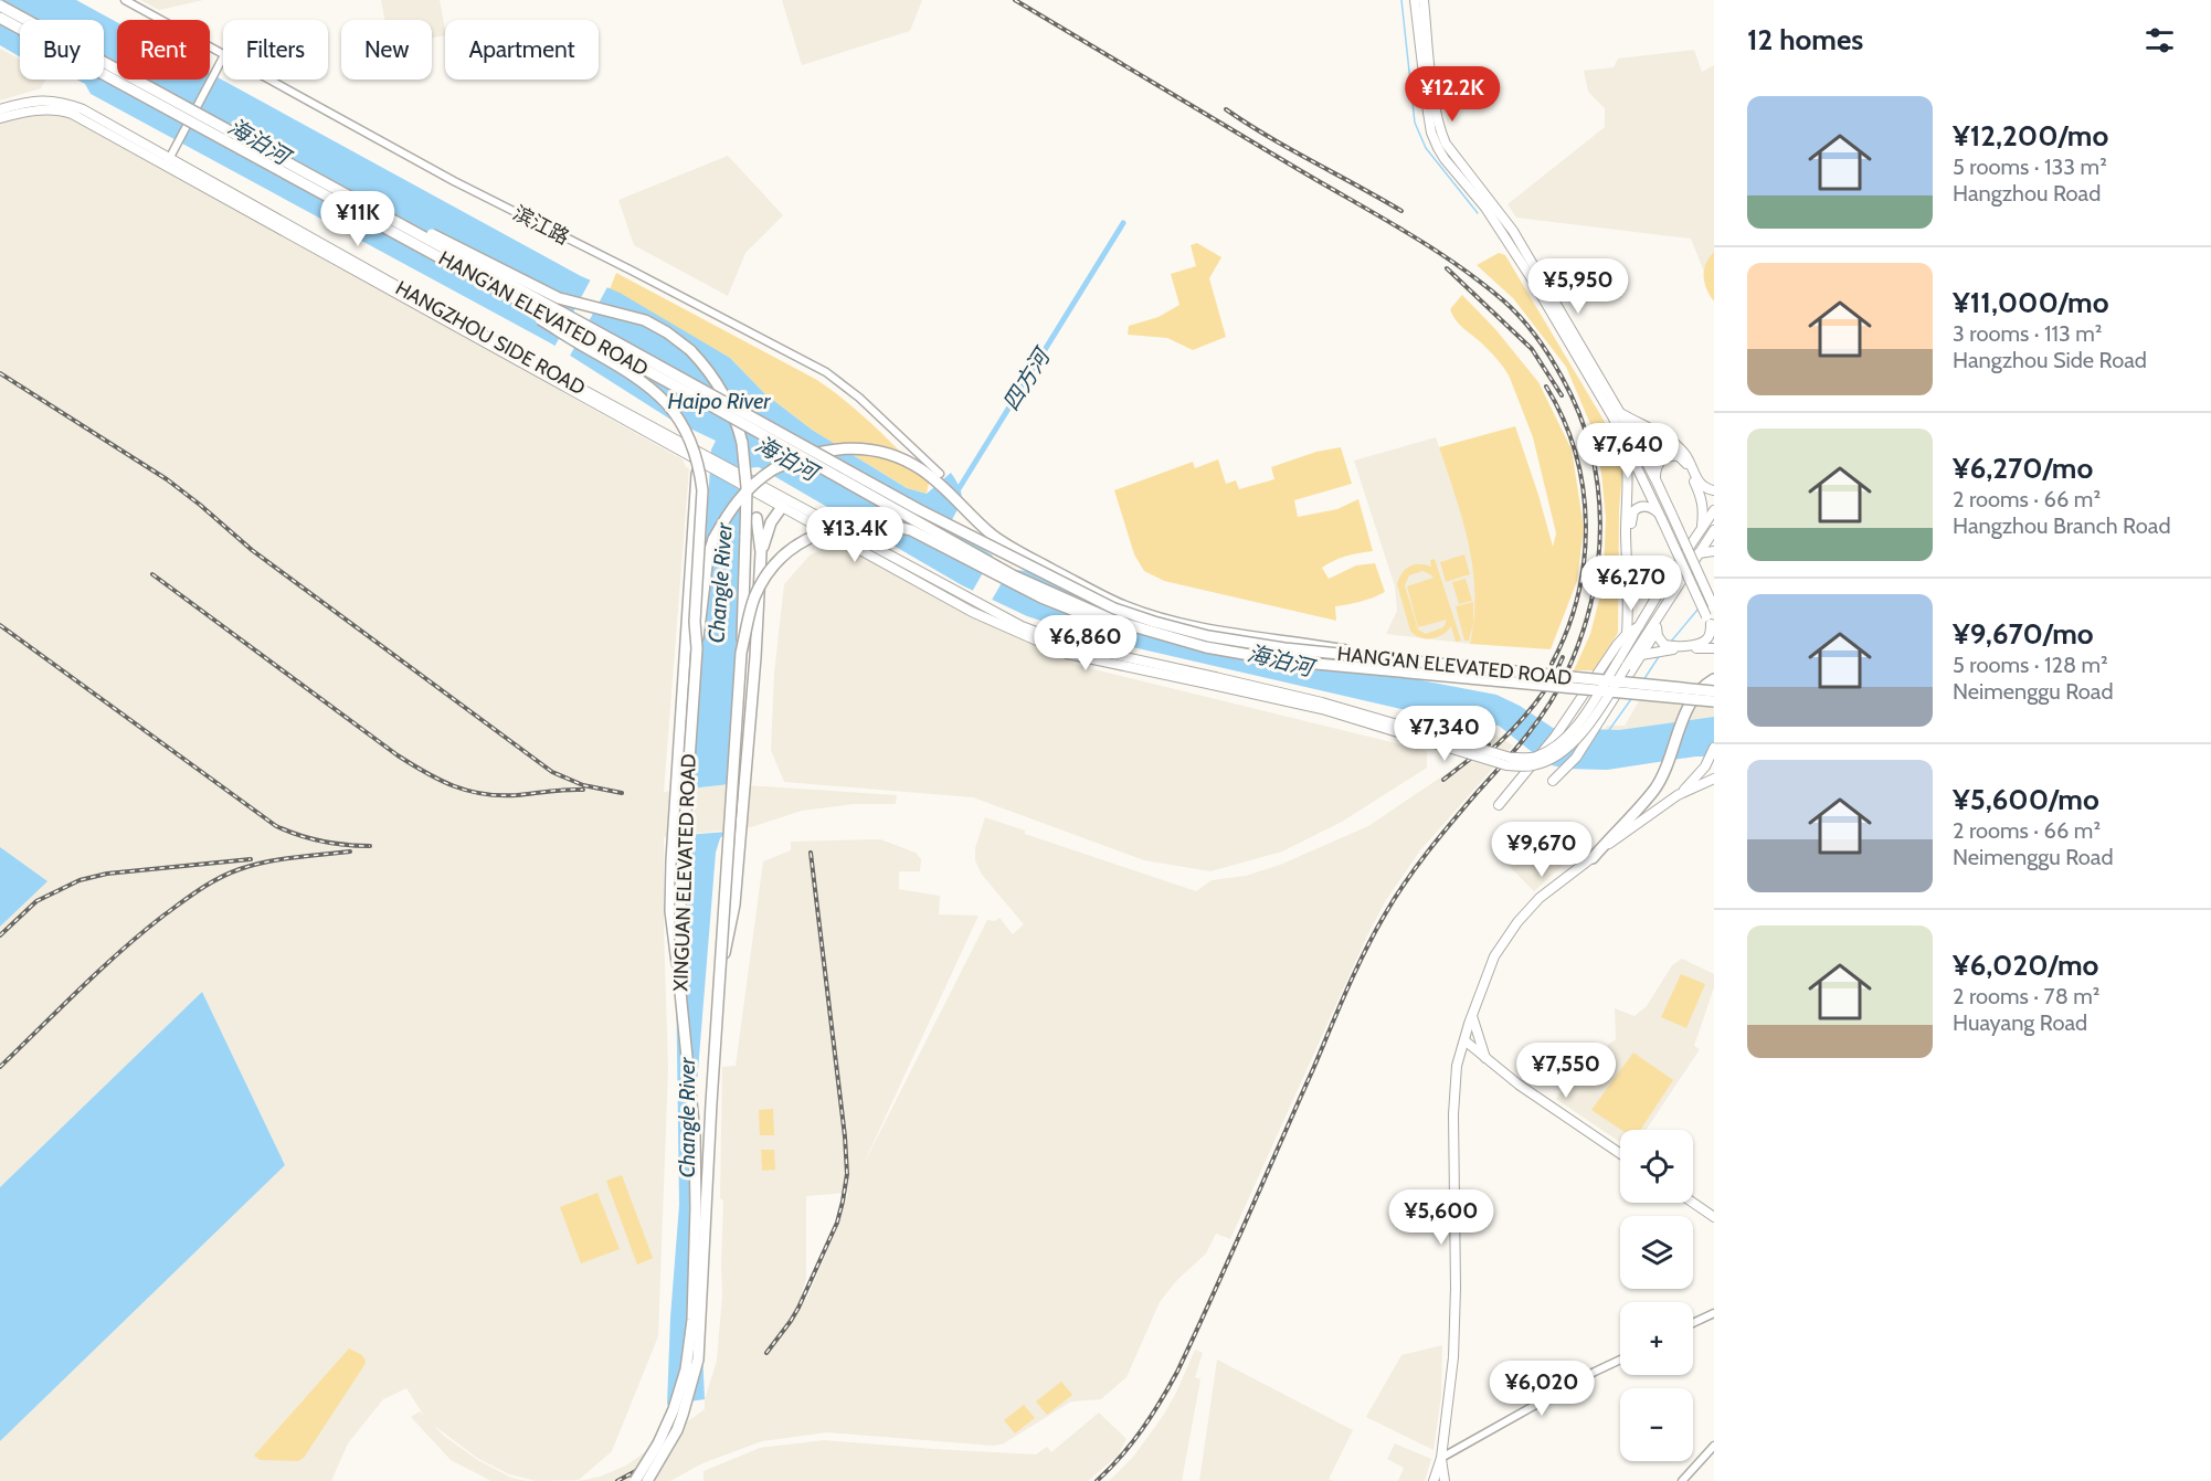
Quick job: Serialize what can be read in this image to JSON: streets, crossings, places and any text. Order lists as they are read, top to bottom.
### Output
{
  "streets": {
    "highway": ["HANG'AN ELEVATED ROAD", "XINGUAN ELEVATED ROAD"],
    "main road": ["HANGZHOU SIDE ROAD"],
    "street": ["滨江路"]
  },
  "water": [
    "海泊河",
    "四方河",
    "Haipo River",
    "Changle River"
  ],
  "page": {
    "heading": "12 homes",
    "chip": [
      "Buy",
      "Rent",
      "Filters",
      "New",
      "Apartment"
    ],
    "price": [
      "¥12.2K",
      "¥11K",
      "¥5,950",
      "¥7,640",
      "¥13.4K",
      "¥6,270",
      "¥6,860",
      "¥7,340",
      "¥9,670",
      "¥7,550",
      "¥5,600",
      "¥6,020"
    ],
    "list": [
      {
        "name": "¥12,200/mo",
        "note": "5 rooms · 133 m² · Hangzhou Road"
      },
      {
        "name": "¥11,000/mo",
        "note": "3 rooms · 113 m² · Hangzhou Side Road"
      },
      {
        "name": "¥6,270/mo",
        "note": "2 rooms · 66 m² · Hangzhou Branch Road"
      },
      {
        "name": "¥9,670/mo",
        "note": "5 rooms · 128 m² · Neimenggu Road"
      },
      {
        "name": "¥5,600/mo",
        "note": "2 rooms · 66 m² · Neimenggu Road"
      },
      {
        "name": "¥6,020/mo",
        "note": "2 rooms · 78 m² · Huayang Road"
      }
    ],
    "map_buttons": ["+", "−"]
  }
}
